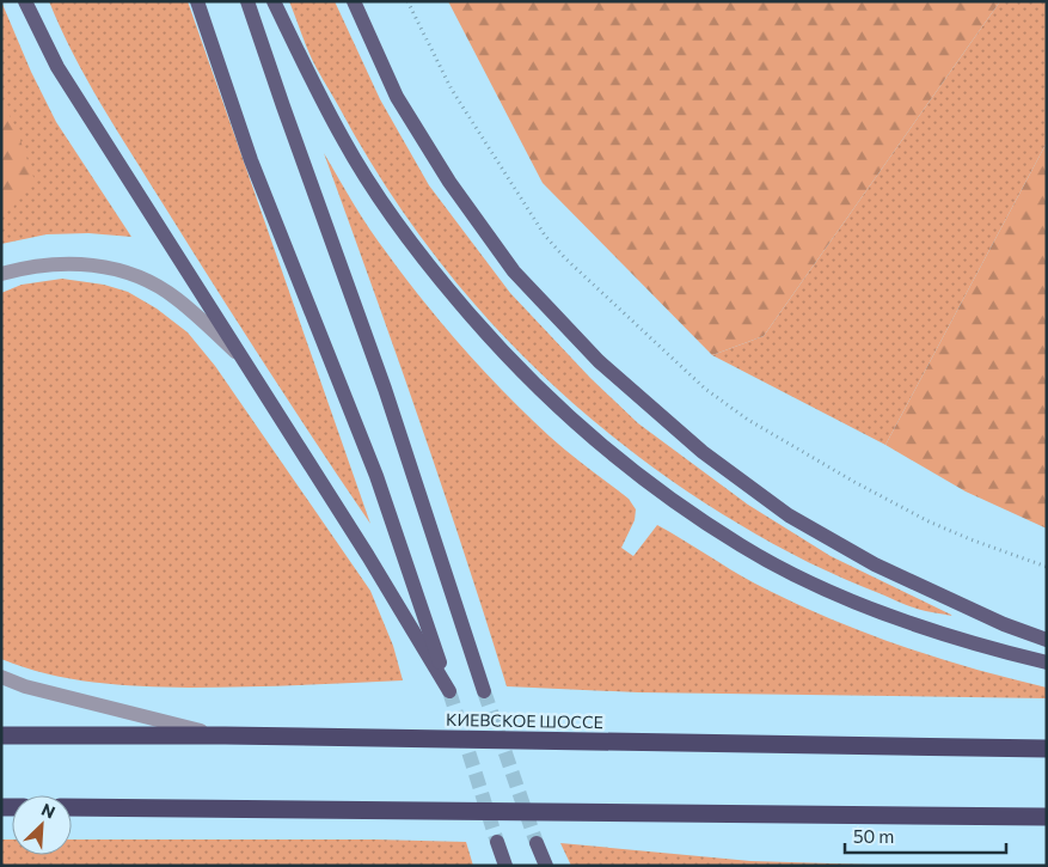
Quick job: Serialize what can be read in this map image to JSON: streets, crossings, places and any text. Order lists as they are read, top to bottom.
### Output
{
  "streets": {
    "highway": ["КИЕВСКОЕ ШОССЕ"]
  },
  "scale_bar": "50 m",
  "north": "top right"
}
